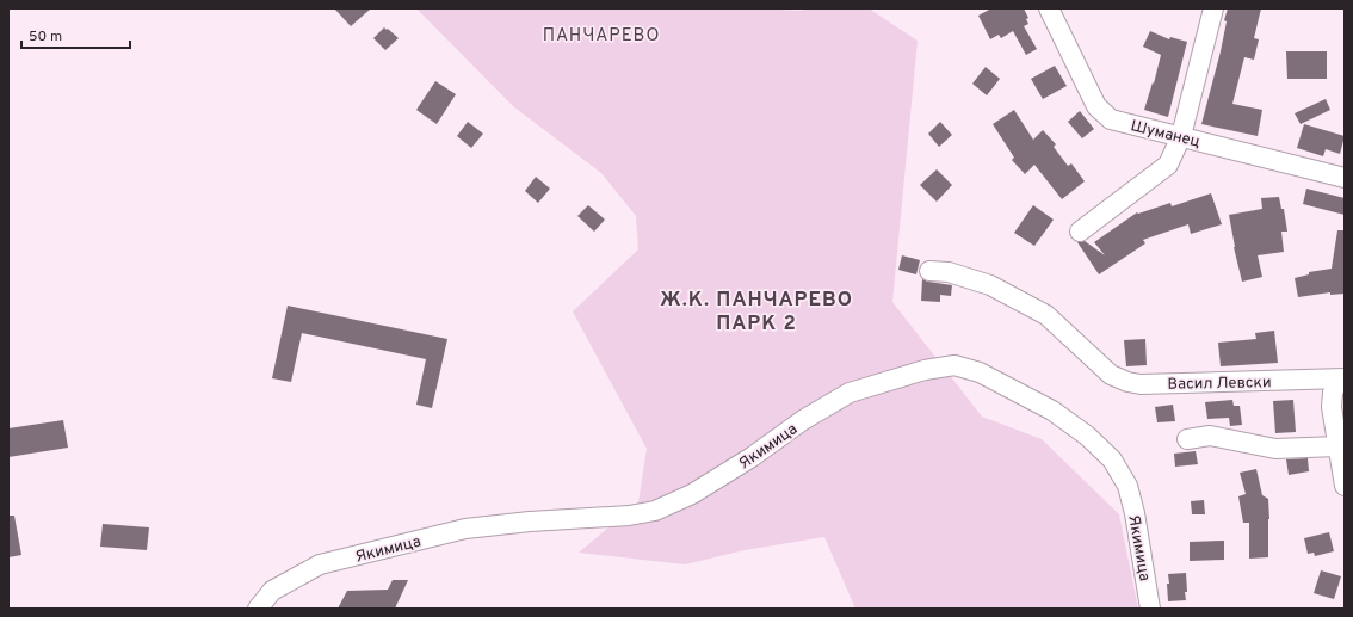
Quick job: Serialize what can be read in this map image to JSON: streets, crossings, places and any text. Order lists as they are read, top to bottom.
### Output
{
  "streets": {
    "street": ["Шуманец", "Васил Левски", "Якимица"]
  },
  "districts": ["ПАНЧАРЕВО", "Ж.К. ПАНЧАРЕВО ПАРК 2"],
  "scale_bar": "50 m"
}
